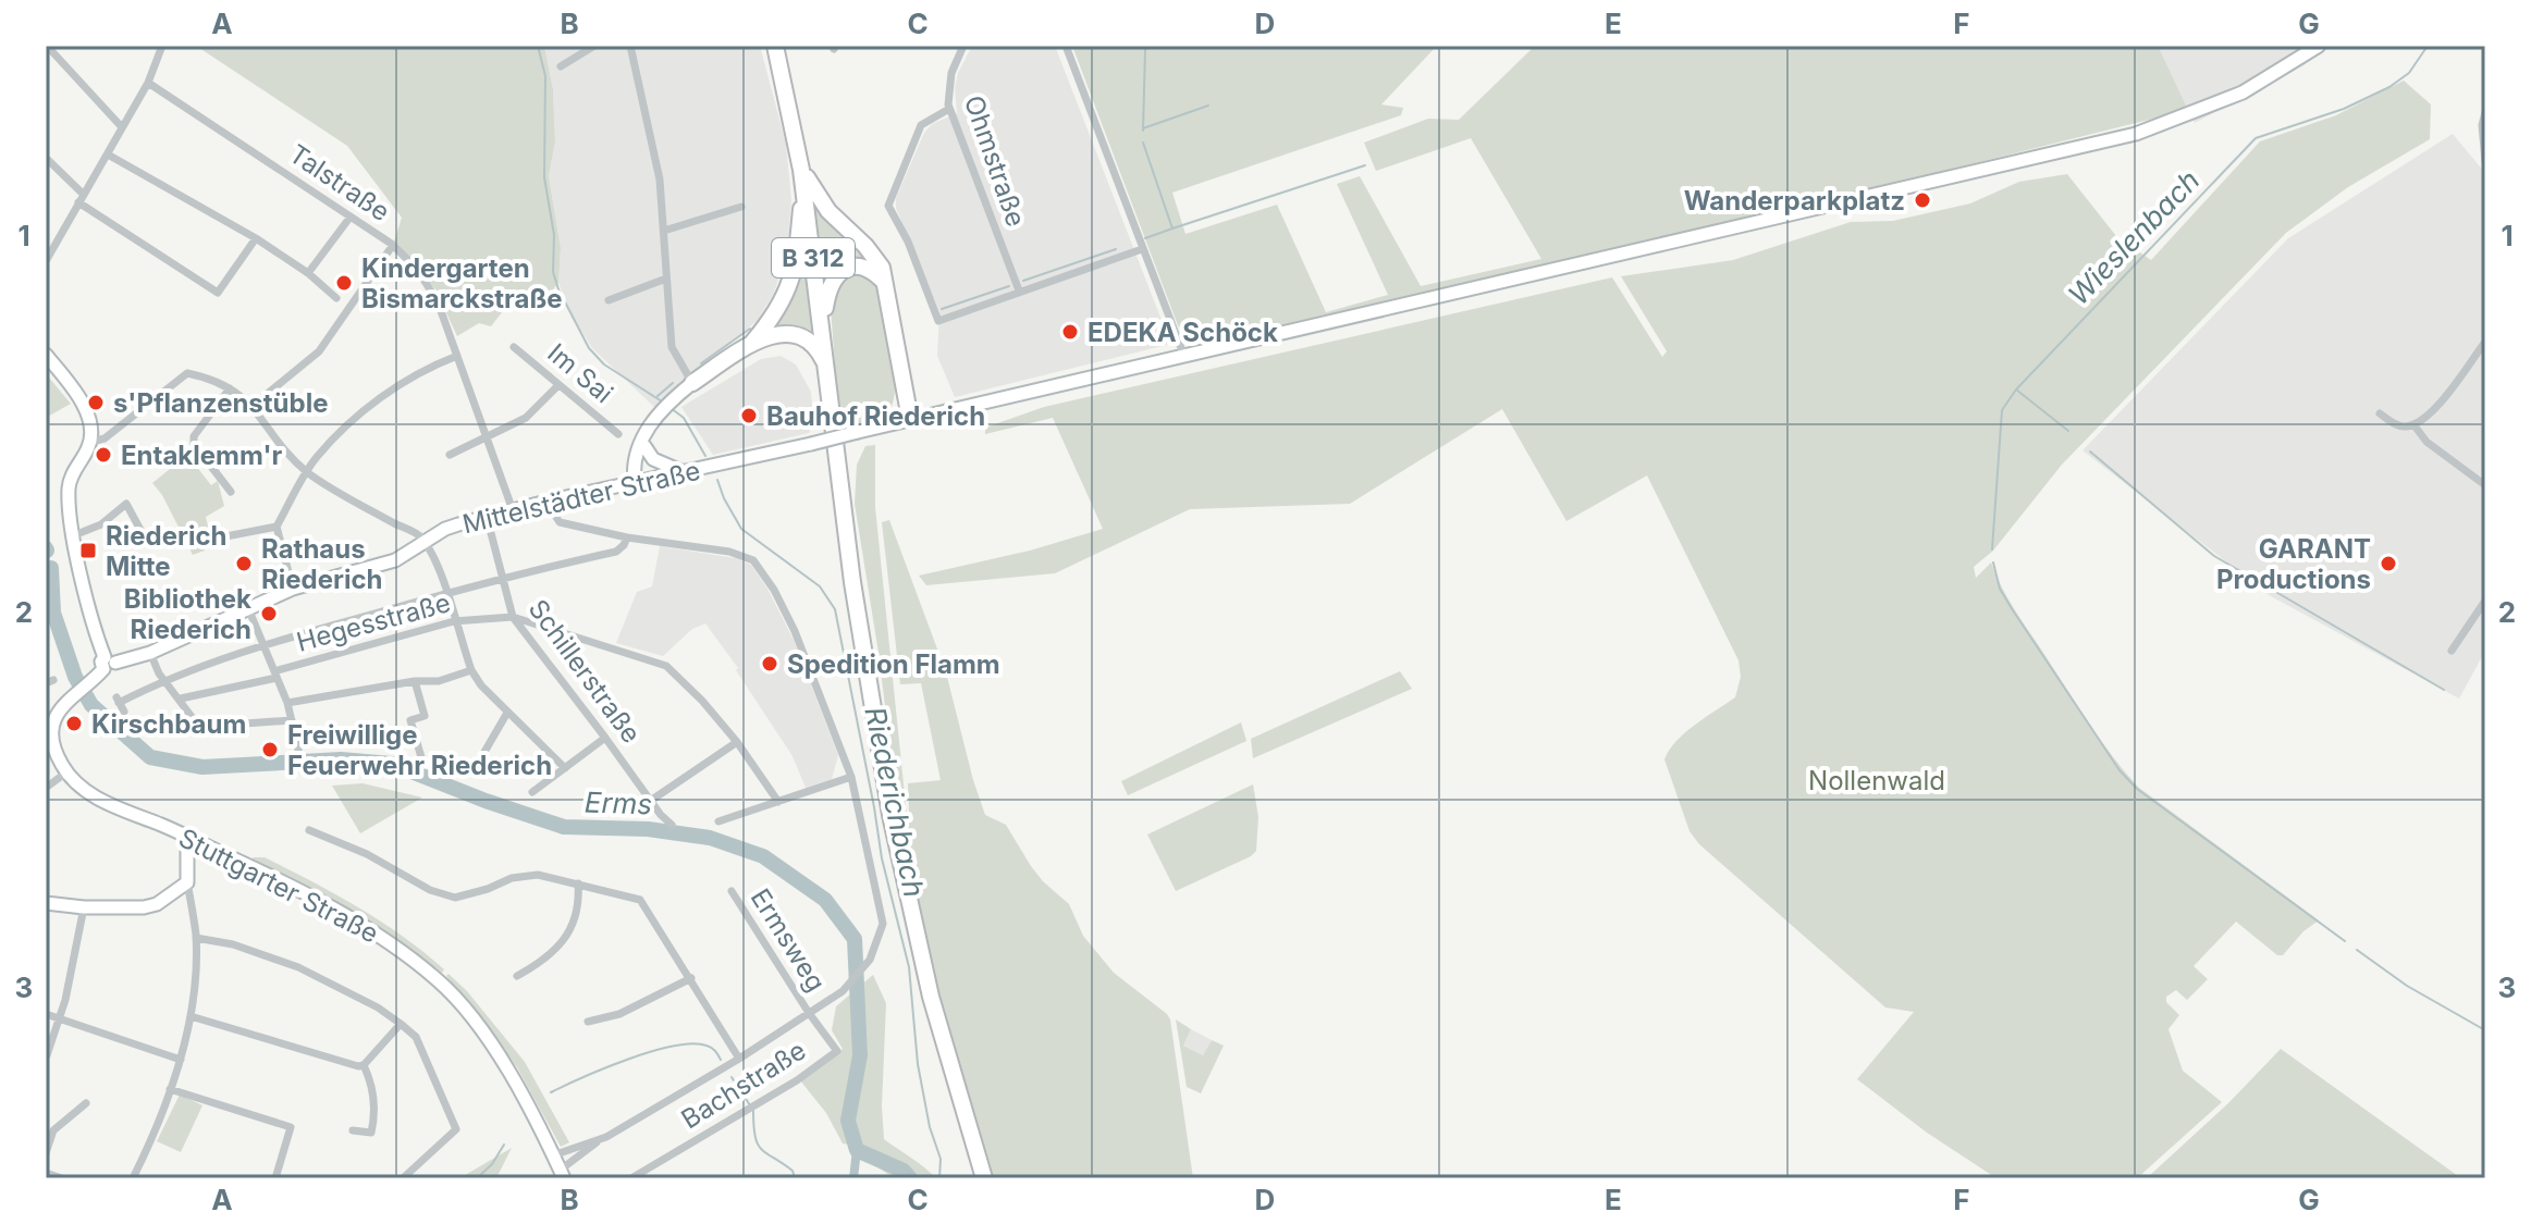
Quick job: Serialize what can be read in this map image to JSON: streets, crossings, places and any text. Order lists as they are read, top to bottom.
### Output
{
  "streets": {
    "highway": ["B 312"],
    "main road": ["Mittelstädter Straße", "Stuttgarter Straße"],
    "street": [
      "Ohmstraße",
      "Talstraße",
      "Im Sai",
      "Hegesstraße",
      "Schillerstraße",
      "Ermsweg",
      "Bachstraße"
    ]
  },
  "crossings": [
    ["Talstraße", "Mittelstädter Straße"],
    ["Mittelstädter Straße", "Hegesstraße"],
    ["Mittelstädter Straße", "Bachstraße"],
    ["Hegesstraße", "Schillerstraße"],
    ["Stuttgarter Straße", "Bachstraße"],
    ["Ermsweg", "Bachstraße"]
  ],
  "water": ["Wieslenbach", "Riederichbach", "Erms"],
  "parks": ["Nollenwald"],
  "places": {
    "other": [
      "Wanderparkplatz",
      "Kindergarten Bismarckstraße",
      "EDEKA Schöck",
      "s'Pflanzenstüble",
      "Bauhof Riederich",
      "Entaklemm'r",
      "Rathaus Riederich",
      "GARANT Productions",
      "Bibliothek Riederich",
      "Spedition Flamm",
      "Kirschbaum",
      "Freiwillige Feuerwehr Riederich"
    ],
    "transit": ["Riederich Mitte"]
  },
  "grid": {
    "columns": [
      "A",
      "B",
      "C",
      "D",
      "E",
      "F",
      "G"
    ],
    "rows": ["1", "2", "3"]
  }
}
